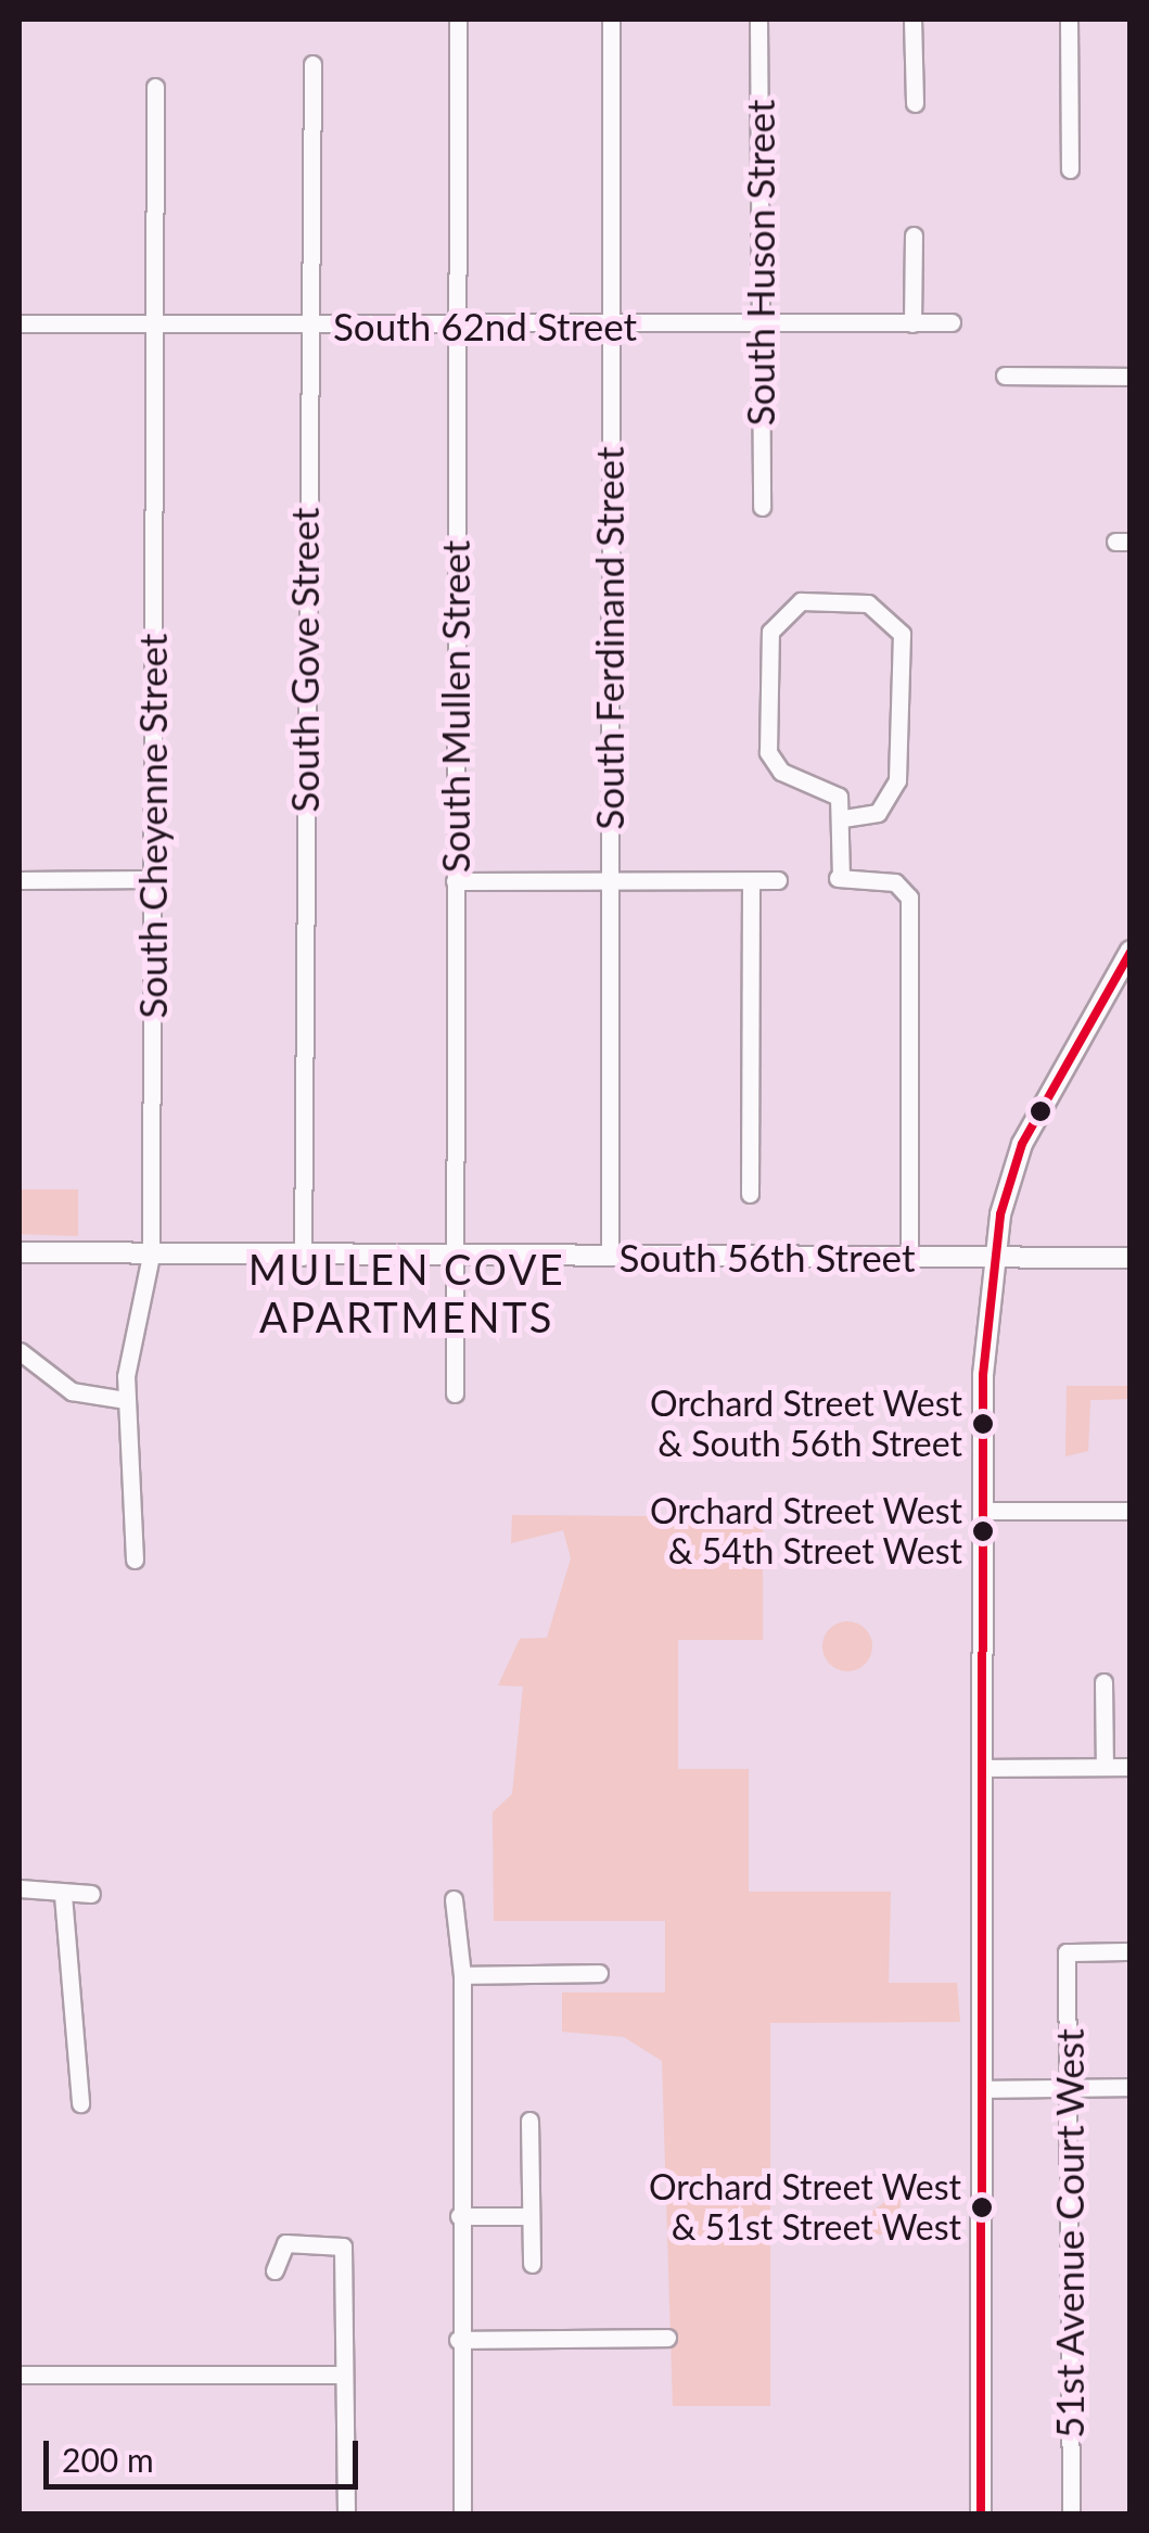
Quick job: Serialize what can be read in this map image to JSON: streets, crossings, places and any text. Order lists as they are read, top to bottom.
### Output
{
  "streets": {
    "main road": ["South 56th Street"],
    "street": [
      "South Huson Street",
      "South 62nd Street",
      "South Ferdinand Street",
      "South Gove Street",
      "South Mullen Street",
      "South Cheyenne Street",
      "51st Avenue Court West"
    ]
  },
  "crossings": [
    ["South Huson Street", "South 62nd Street"],
    ["South 62nd Street", "South Ferdinand Street"],
    ["South 62nd Street", "South Gove Street"],
    ["South 62nd Street", "South Mullen Street"],
    ["South 62nd Street", "South Cheyenne Street"],
    ["South Ferdinand Street", "South 56th Street"],
    ["South Gove Street", "South 56th Street"],
    ["South Mullen Street", "South 56th Street"],
    ["South Cheyenne Street", "South 56th Street"]
  ],
  "districts": ["MULLEN COVE APARTMENTS"],
  "places": ["Orchard Street West & South 56th Street", "Orchard Street West & 54th Street West", "Orchard Street West & 51st Street West"],
  "scale_bar": "200 m"
}
